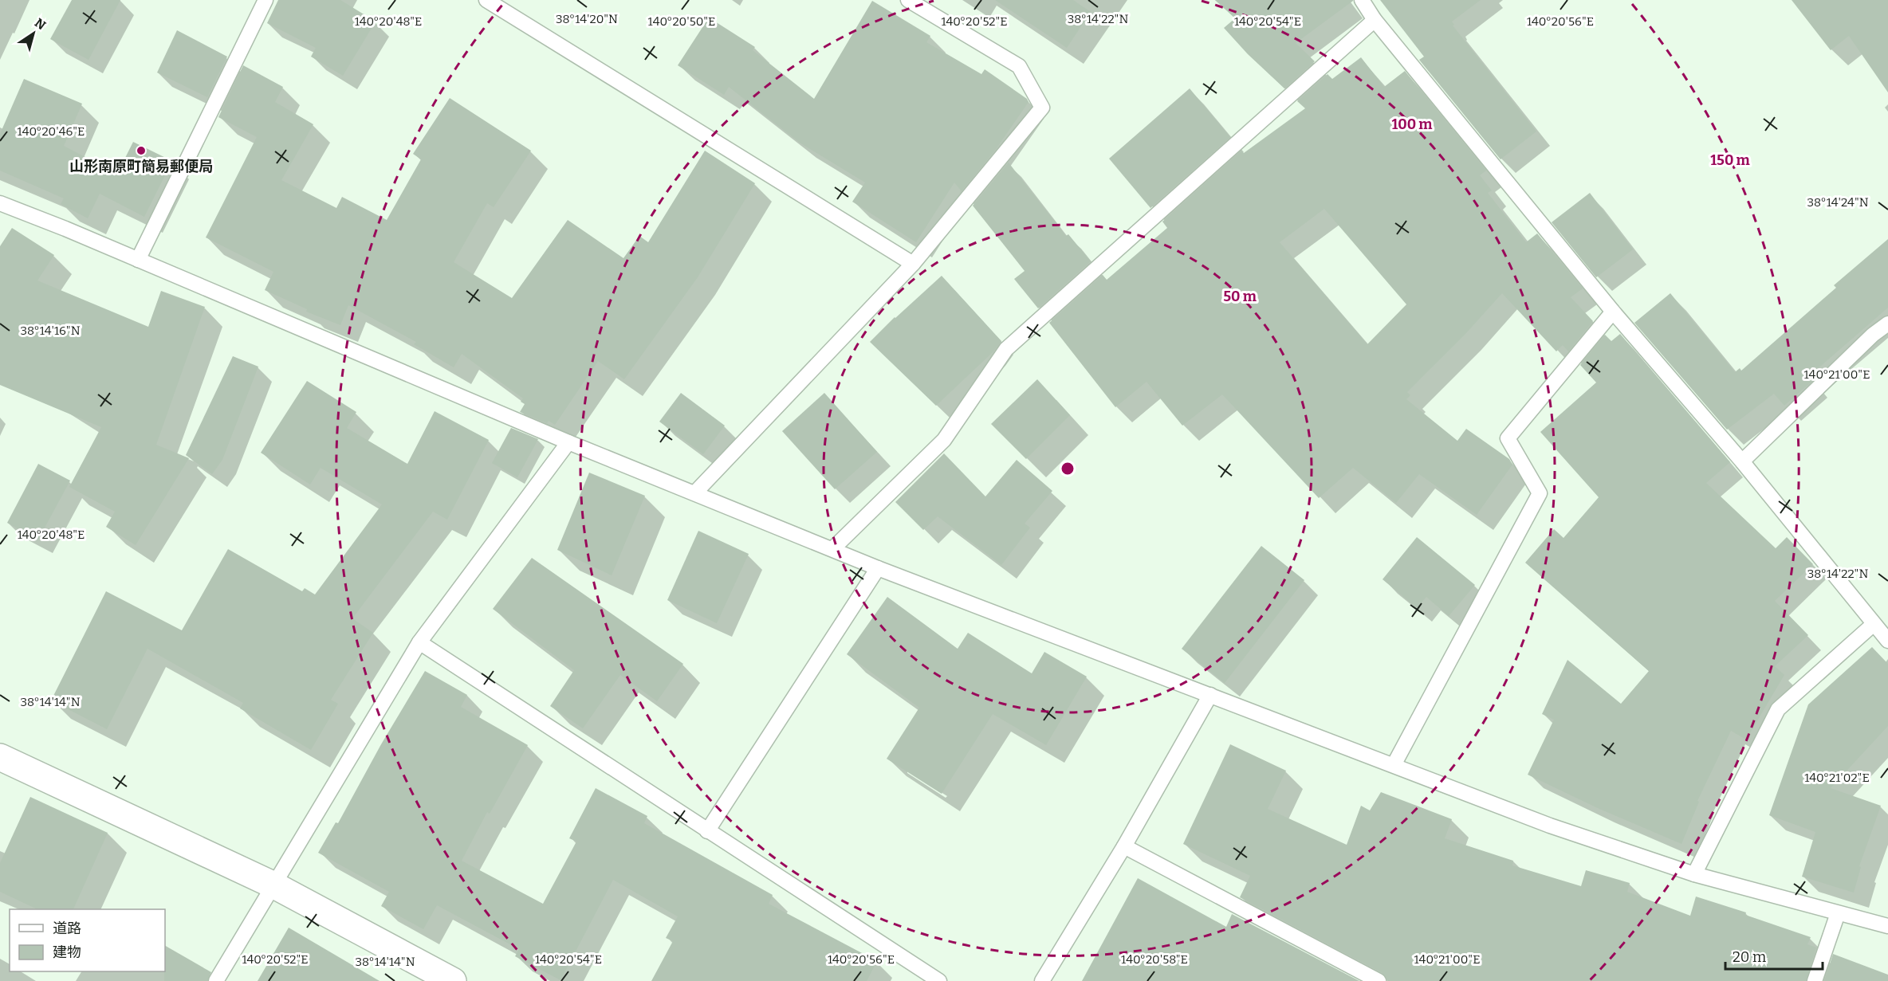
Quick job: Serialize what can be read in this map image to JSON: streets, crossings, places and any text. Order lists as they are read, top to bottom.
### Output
{
  "places": ["山形南原町簡易郵便局"],
  "legend": ["道路", "建物"],
  "scale_bar": "20 m",
  "north": "top right",
  "coordinates": [
    "38°14'22\"N",
    "38°14'20\"N",
    "140°20'48\"E",
    "140°20'50\"E",
    "140°20'52\"E",
    "140°20'54\"E",
    "140°20'56\"E",
    "140°20'46\"E",
    "38°14'24\"N",
    "38°14'16\"N",
    "140°21'00\"E",
    "38°14'14\"N",
    "140°21'02\"E",
    "140°20'58\"E"
  ],
  "rings": ["100 m", "150 m", "50 m"]
}
